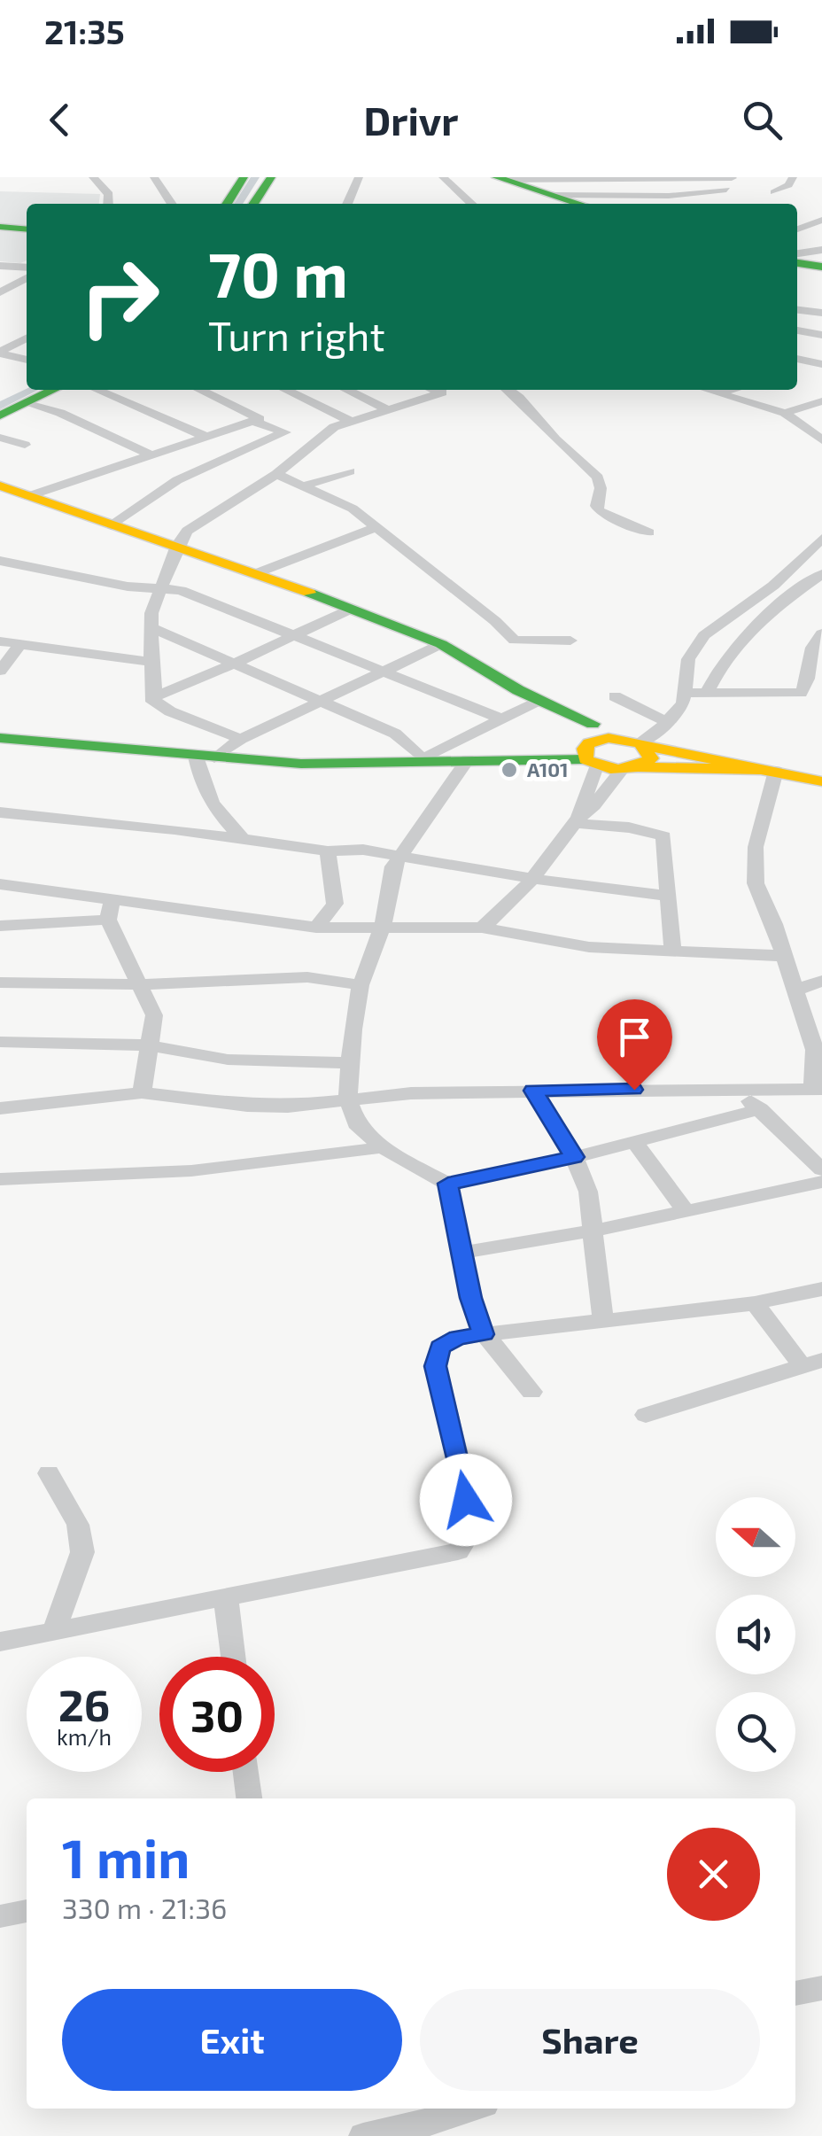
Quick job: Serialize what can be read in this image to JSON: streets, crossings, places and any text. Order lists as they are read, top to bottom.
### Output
{
  "places": ["A101"],
  "north": "left",
  "page": {
    "status": "21:35",
    "header": "Drivr",
    "turn": ["70 m", "Turn right"],
    "speed": "26 km/h",
    "limit": "30",
    "heading": ["1 min", "330 m · 21:36"],
    "buttons": ["Exit", "Share"]
  }
}
